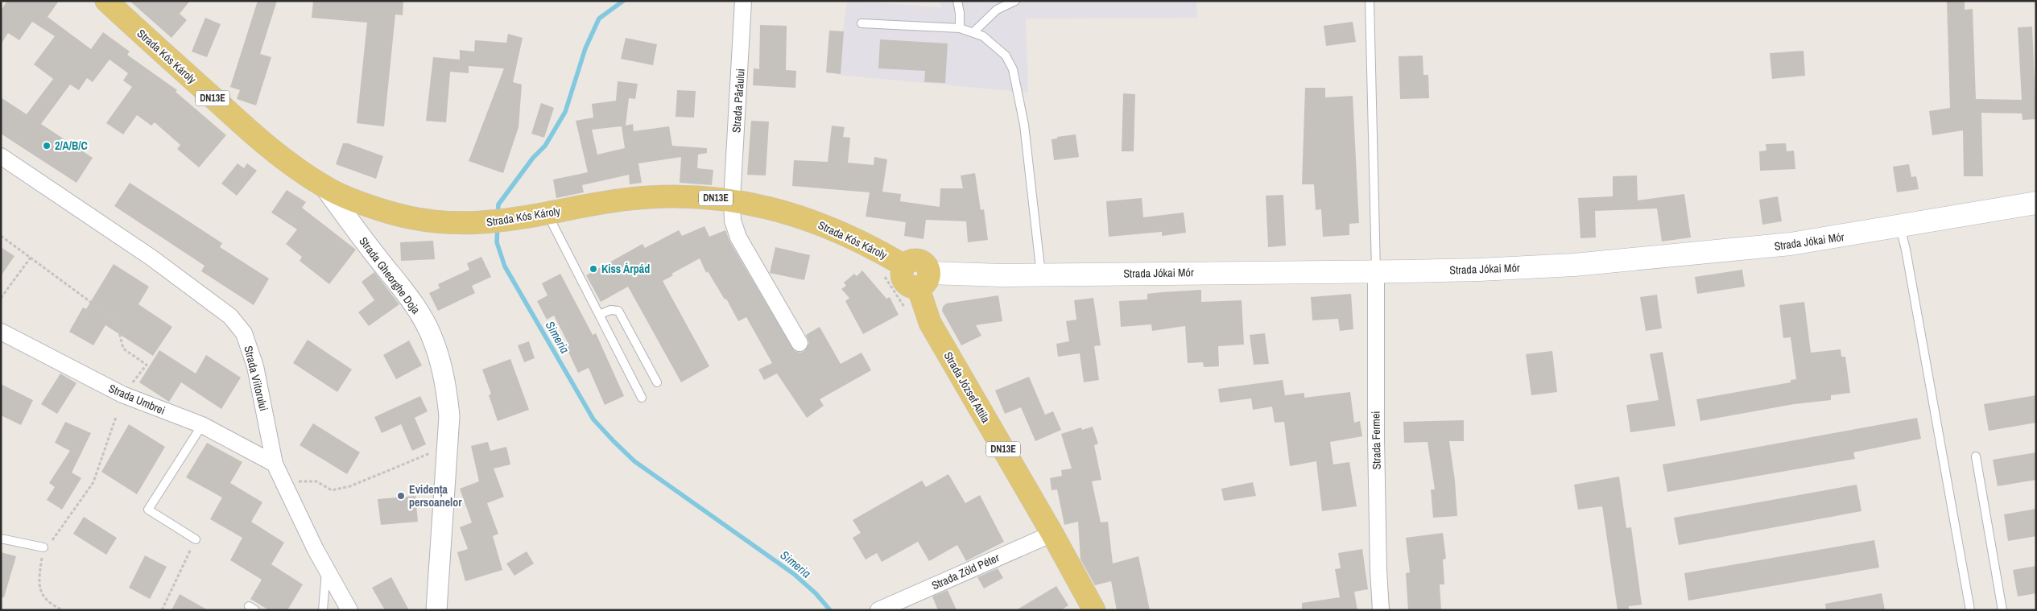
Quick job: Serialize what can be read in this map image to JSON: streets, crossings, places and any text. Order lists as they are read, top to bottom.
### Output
{
  "streets": {
    "main road": [
      "Strada Kós Károly",
      "DN13E",
      "Strada Jókai Mór",
      "Strada József Attila"
    ],
    "street": [
      "Strada Pârâului",
      "Strada Gheorghe Doja",
      "Strada Viitorului",
      "Strada Umbrei",
      "Strada Fermei",
      "Strada Zöld Péter"
    ]
  },
  "crossings": [
    ["Strada Kós Károly", "Strada Pârâului"],
    ["Strada Kós Károly", "Strada Jókai Mór"],
    ["Strada Kós Károly", "Strada Gheorghe Doja"],
    ["Strada Kós Károly", "Strada József Attila"],
    ["Strada Jókai Mór", "Strada József Attila"],
    ["Strada Jókai Mór", "Strada Fermei"],
    ["Strada Viitorului", "Strada Umbrei"],
    ["Strada József Attila", "Strada Zöld Péter"]
  ],
  "water": ["Simeria"],
  "places": ["2/A/B/C", "Kiss Árpád", "Evidența persoanelor"]
}
